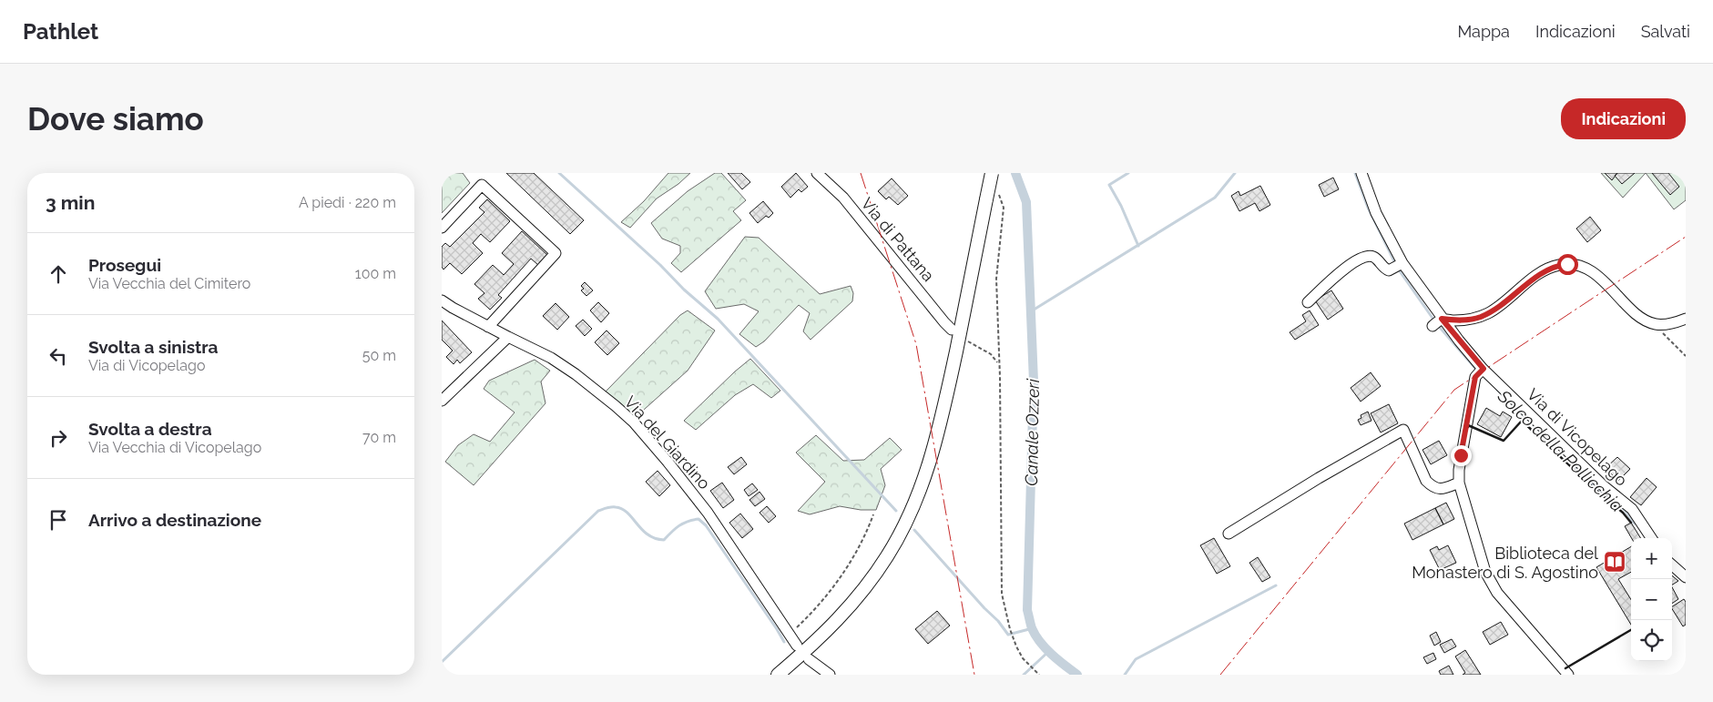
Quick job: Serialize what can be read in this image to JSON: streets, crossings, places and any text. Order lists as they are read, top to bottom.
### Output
{
  "streets": {
    "street": ["Via di Pattana", "Via di Vicopelago", "Via del Giardino"]
  },
  "water": ["Canale Ozzeri", "Solco della Pollicchia"],
  "places": {
    "library": ["Biblioteca del Monastero di S. Agostino"]
  },
  "page": {
    "header": "Pathlet",
    "nav": ["Mappa", "Indicazioni", "Salvati"],
    "buttons": "Indicazioni",
    "title": "Dove siamo",
    "heading": ["3 min", "A piedi · 220 m"],
    "list": [
      ["Prosegui", "Via Vecchia del Cimitero", "100 m"],
      ["Svolta a sinistra", "Via di Vicopelago", "50 m"],
      ["Svolta a destra", "Via Vecchia di Vicopelago", "70 m"],
      "Arrivo a destinazione"
    ],
    "map_buttons": ["+", "−"]
  }
}
